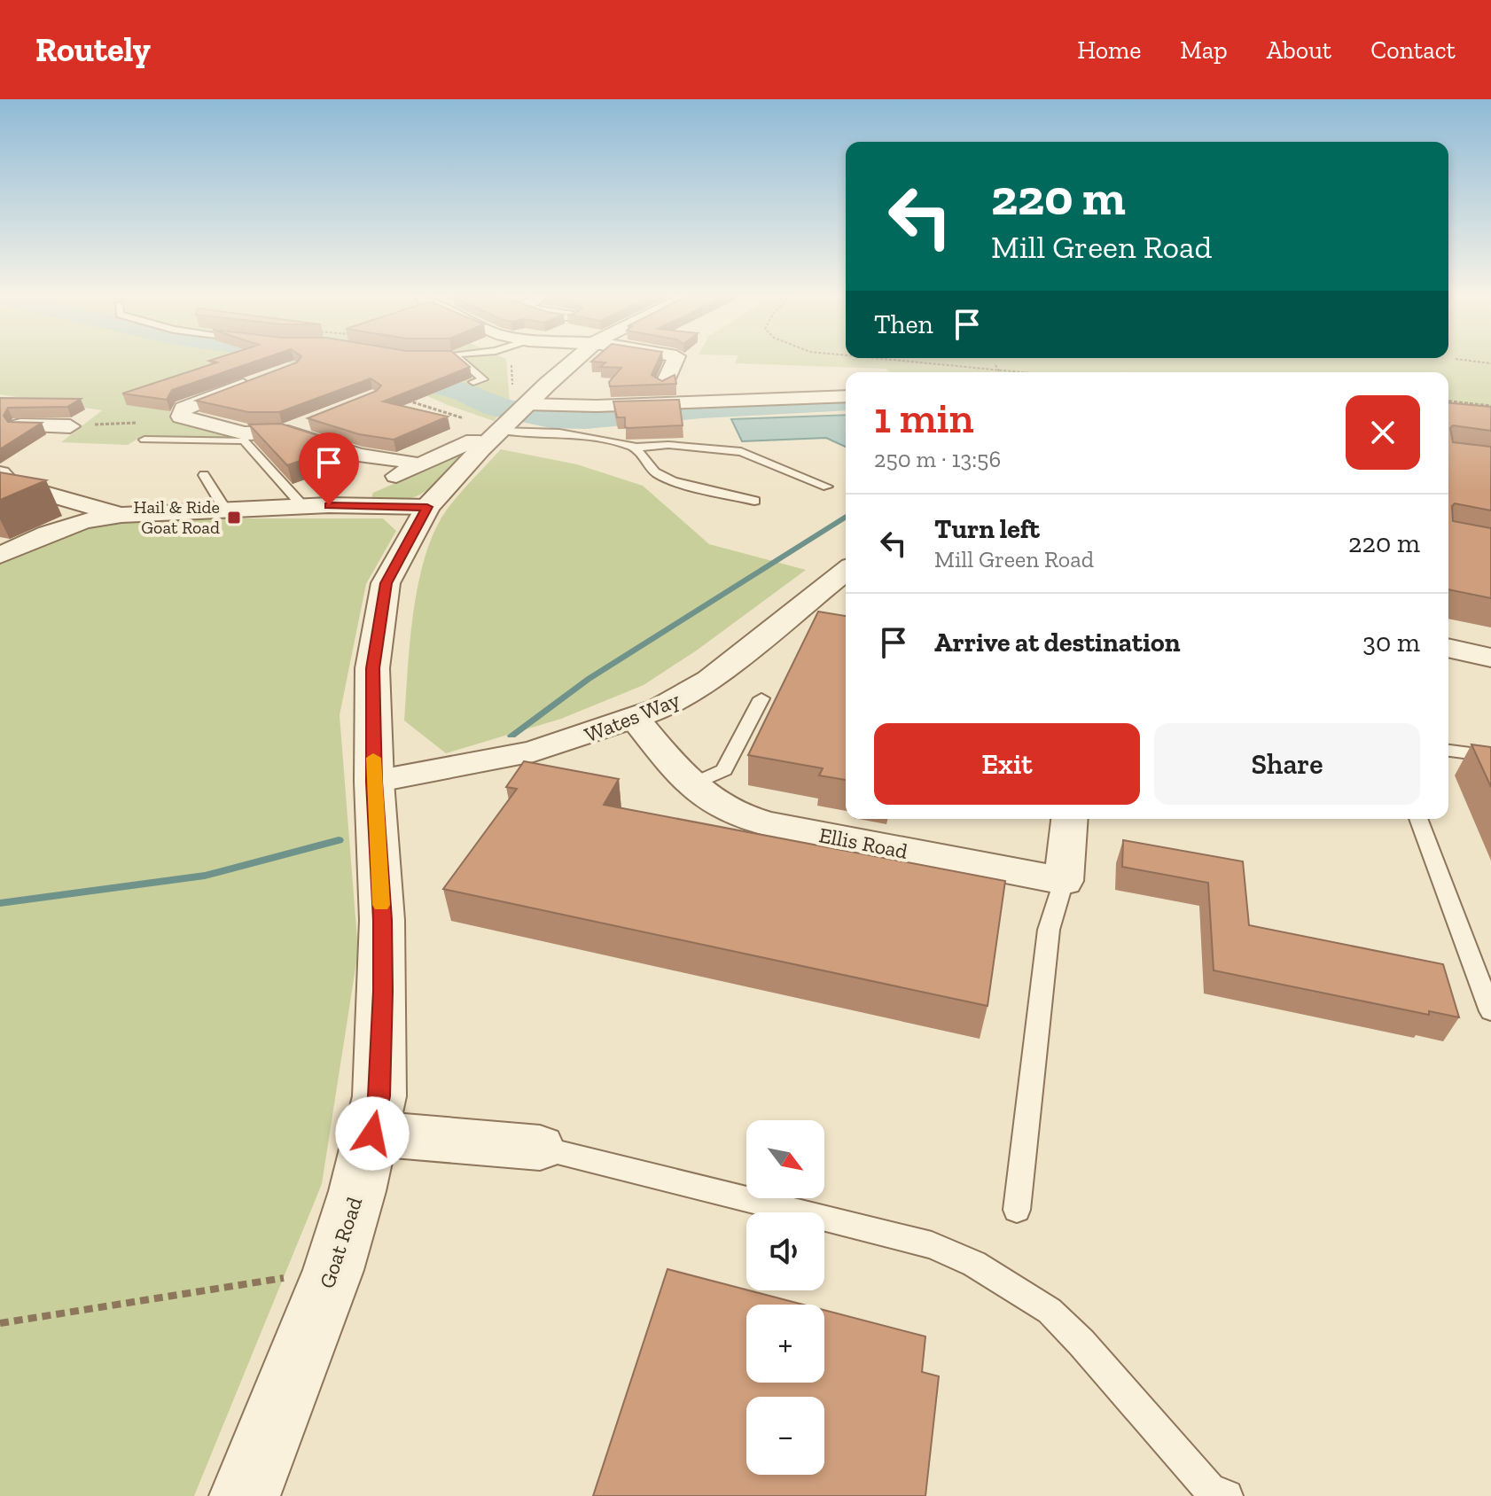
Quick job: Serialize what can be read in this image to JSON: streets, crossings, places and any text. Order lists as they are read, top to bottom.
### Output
{
  "streets": {
    "street": ["Wates Way", "Ellis Road", "Goat Road"]
  },
  "crossings": [
    ["Wates Way", "Ellis Road"],
    ["Wates Way", "Goat Road"]
  ],
  "places": {
    "transit": ["Hail & Ride Goat Road"]
  },
  "north": "bottom right",
  "page": {
    "header": "Routely",
    "nav": [
      "Home",
      "Map",
      "About",
      "Contact"
    ],
    "turn": ["220 m", "Mill Green Road"],
    "then": "Then",
    "heading": ["1 min", "250 m · 13:56"],
    "list": [
      {
        "name": "Turn left",
        "note": "Mill Green Road",
        "value": "220 m"
      },
      {
        "name": "Arrive at destination",
        "value": "30 m"
      }
    ],
    "buttons": ["Exit", "Share"],
    "map_buttons": ["+", "−"]
  }
}
